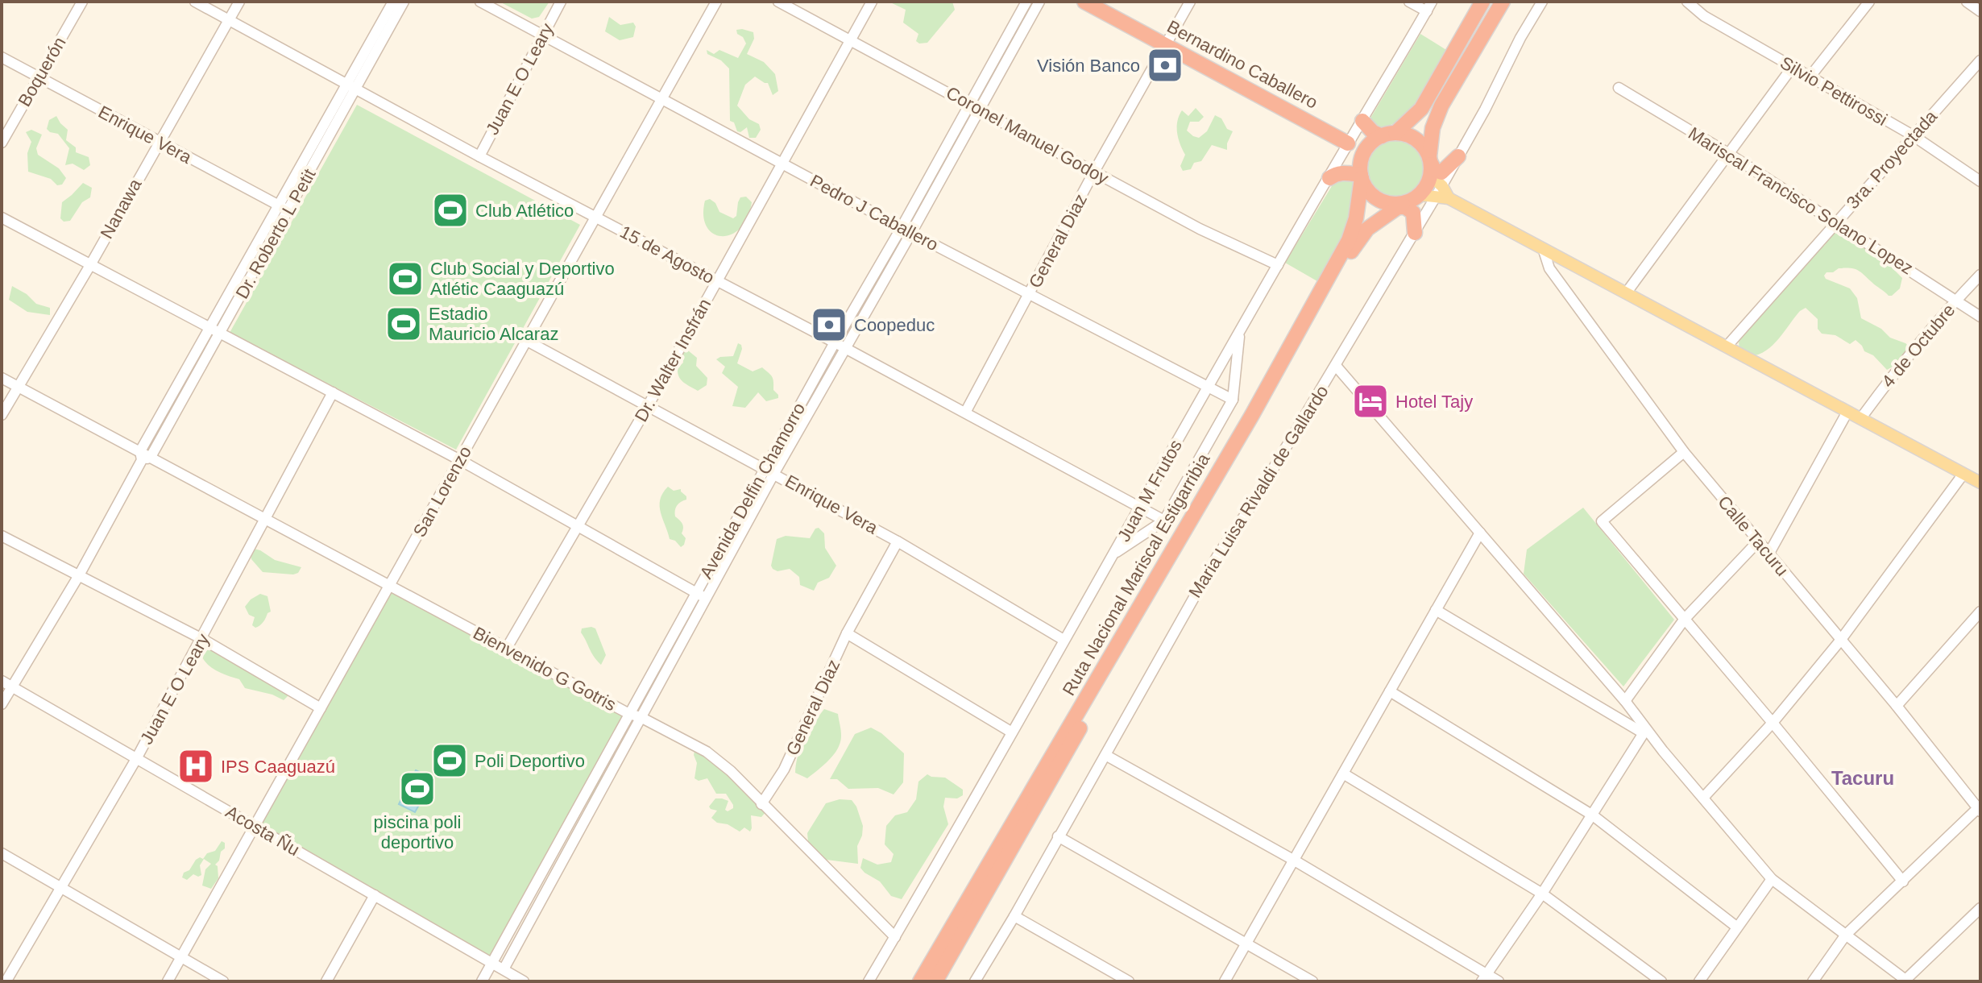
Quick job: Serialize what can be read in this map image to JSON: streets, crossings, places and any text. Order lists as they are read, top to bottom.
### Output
{
  "streets": {
    "highway": ["Bernardino Caballero", "Ruta Nacional Mariscal Estigarribia"],
    "street": [
      "Boquerón",
      "Juan E O Leary",
      "Silvio Pettirossi",
      "Enrique Vera",
      "Coronel Manuel Godoy",
      "3ra. Proyectada",
      "Mariscal Francisco Solano Lopez",
      "Nanawa",
      "Pedro J Caballero",
      "Dr. Roberto L Petit",
      "General Diaz",
      "15 de Agosto",
      "4 de Octubre",
      "Dr. Walter Insfrán",
      "Avenida Delfin Chamorro",
      "Juan M Frutos",
      "San Lorenzo",
      "Maria Luisa Rivaldi de Gallardo",
      "Calle Tacuru",
      "Bienvenido G Gotris",
      "Acosta Ñu"
    ]
  },
  "crossings": [
    ["Bernardino Caballero", "General Diaz"],
    ["Bernardino Caballero", "Juan M Frutos"],
    ["Boquerón", "Enrique Vera"],
    ["Juan E O Leary", "Pedro J Caballero"],
    ["Juan E O Leary", "15 de Agosto"],
    ["Juan E O Leary", "Bienvenido G Gotris"],
    ["Juan E O Leary", "Acosta Ñu"],
    ["Silvio Pettirossi", "3ra. Proyectada"],
    ["Enrique Vera", "Nanawa"],
    ["Enrique Vera", "Dr. Roberto L Petit"],
    ["Enrique Vera", "General Diaz"],
    ["Enrique Vera", "Dr. Walter Insfrán"],
    ["Enrique Vera", "Avenida Delfin Chamorro"],
    ["Enrique Vera", "Juan M Frutos"],
    ["Enrique Vera", "San Lorenzo"],
    ["Coronel Manuel Godoy", "General Diaz"],
    ["Coronel Manuel Godoy", "Dr. Walter Insfrán"],
    ["Coronel Manuel Godoy", "Avenida Delfin Chamorro"],
    ["Coronel Manuel Godoy", "Juan M Frutos"],
    ["3ra. Proyectada", "Mariscal Francisco Solano Lopez"],
    ["Mariscal Francisco Solano Lopez", "4 de Octubre"],
    ["Nanawa", "15 de Agosto"],
    ["Nanawa", "Bienvenido G Gotris"],
    ["Pedro J Caballero", "General Diaz"],
    ["Pedro J Caballero", "Dr. Walter Insfrán"],
    ["Pedro J Caballero", "Avenida Delfin Chamorro"],
    ["Pedro J Caballero", "Juan M Frutos"],
    ["Pedro J Caballero", "San Lorenzo"],
    ["Dr. Roberto L Petit", "15 de Agosto"],
    ["Dr. Roberto L Petit", "Bienvenido G Gotris"],
    ["Dr. Roberto L Petit", "Acosta Ñu"],
    ["General Diaz", "15 de Agosto"],
    ["General Diaz", "Bienvenido G Gotris"],
    ["15 de Agosto", "Dr. Walter Insfrán"],
    ["15 de Agosto", "Avenida Delfin Chamorro"],
    ["15 de Agosto", "Juan M Frutos"],
    ["15 de Agosto", "San Lorenzo"],
    ["Dr. Walter Insfrán", "Bienvenido G Gotris"],
    ["Avenida Delfin Chamorro", "Bienvenido G Gotris"],
    ["Avenida Delfin Chamorro", "Acosta Ñu"],
    ["Juan M Frutos", "Bienvenido G Gotris"],
    ["San Lorenzo", "Bienvenido G Gotris"],
    ["San Lorenzo", "Acosta Ñu"],
    ["Maria Luisa Rivaldi de Gallardo", "Ruta Nacional Mariscal Estigarribia"]
  ],
  "districts": ["Tacuru"],
  "places": {
    "bank": ["Visión Banco", "Coopeduc"],
    "sports": [
      "Club Atlético",
      "Club Social y Deportivo Atlétic Caaguazú",
      "Estadio Mauricio Alcaraz",
      "Poli Deportivo",
      "piscina poli deportivo"
    ],
    "hotel": ["Hotel Tajy"],
    "hospital": ["IPS Caaguazú"]
  }
}
